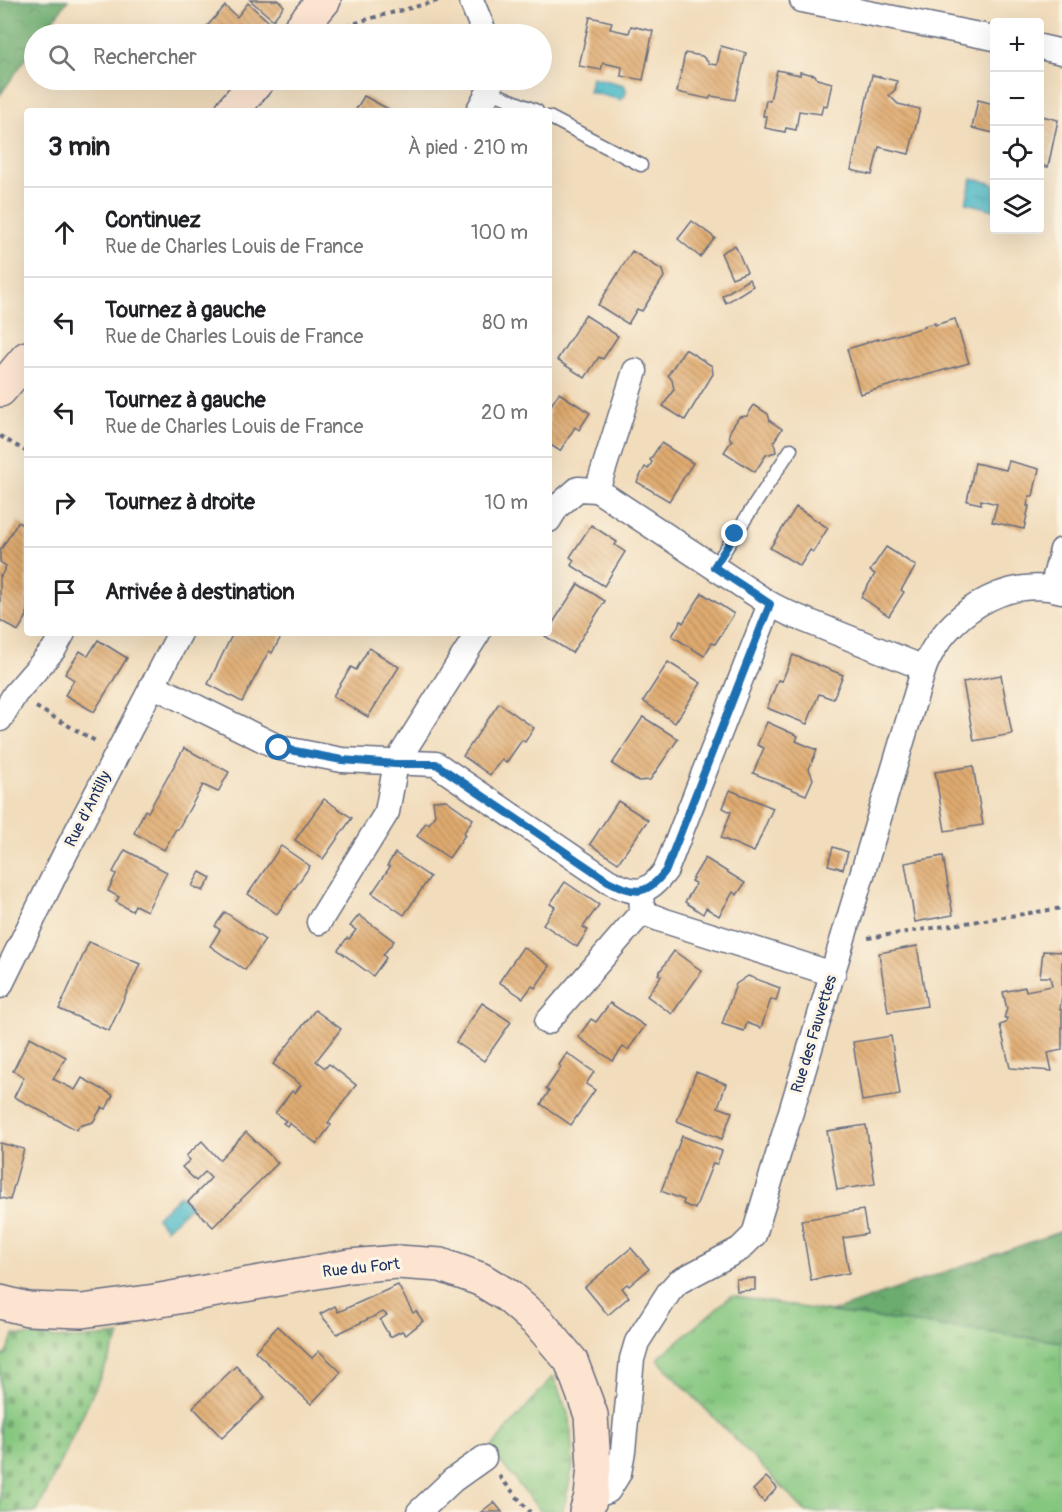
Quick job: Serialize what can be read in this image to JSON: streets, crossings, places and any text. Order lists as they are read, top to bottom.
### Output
{
  "streets": {
    "main road": ["Rue du Fort"],
    "street": ["Rue d'Antilly", "Rue des Fauvettes"]
  },
  "crossings": [
    ["Rue des Fauvettes", "Rue du Fort"]
  ],
  "page": {
    "map_buttons": ["+", "−"],
    "search": "Rechercher",
    "heading": ["3 min", "À pied · 210 m"],
    "list": [
      ["Continuez", "Rue de Charles Louis de France", "100 m"],
      ["Tournez à gauche", "Rue de Charles Louis de France", "80 m"],
      ["Tournez à gauche", "Rue de Charles Louis de France", "20 m"],
      ["Tournez à droite", "10 m"],
      "Arrivée à destination"
    ]
  }
}
